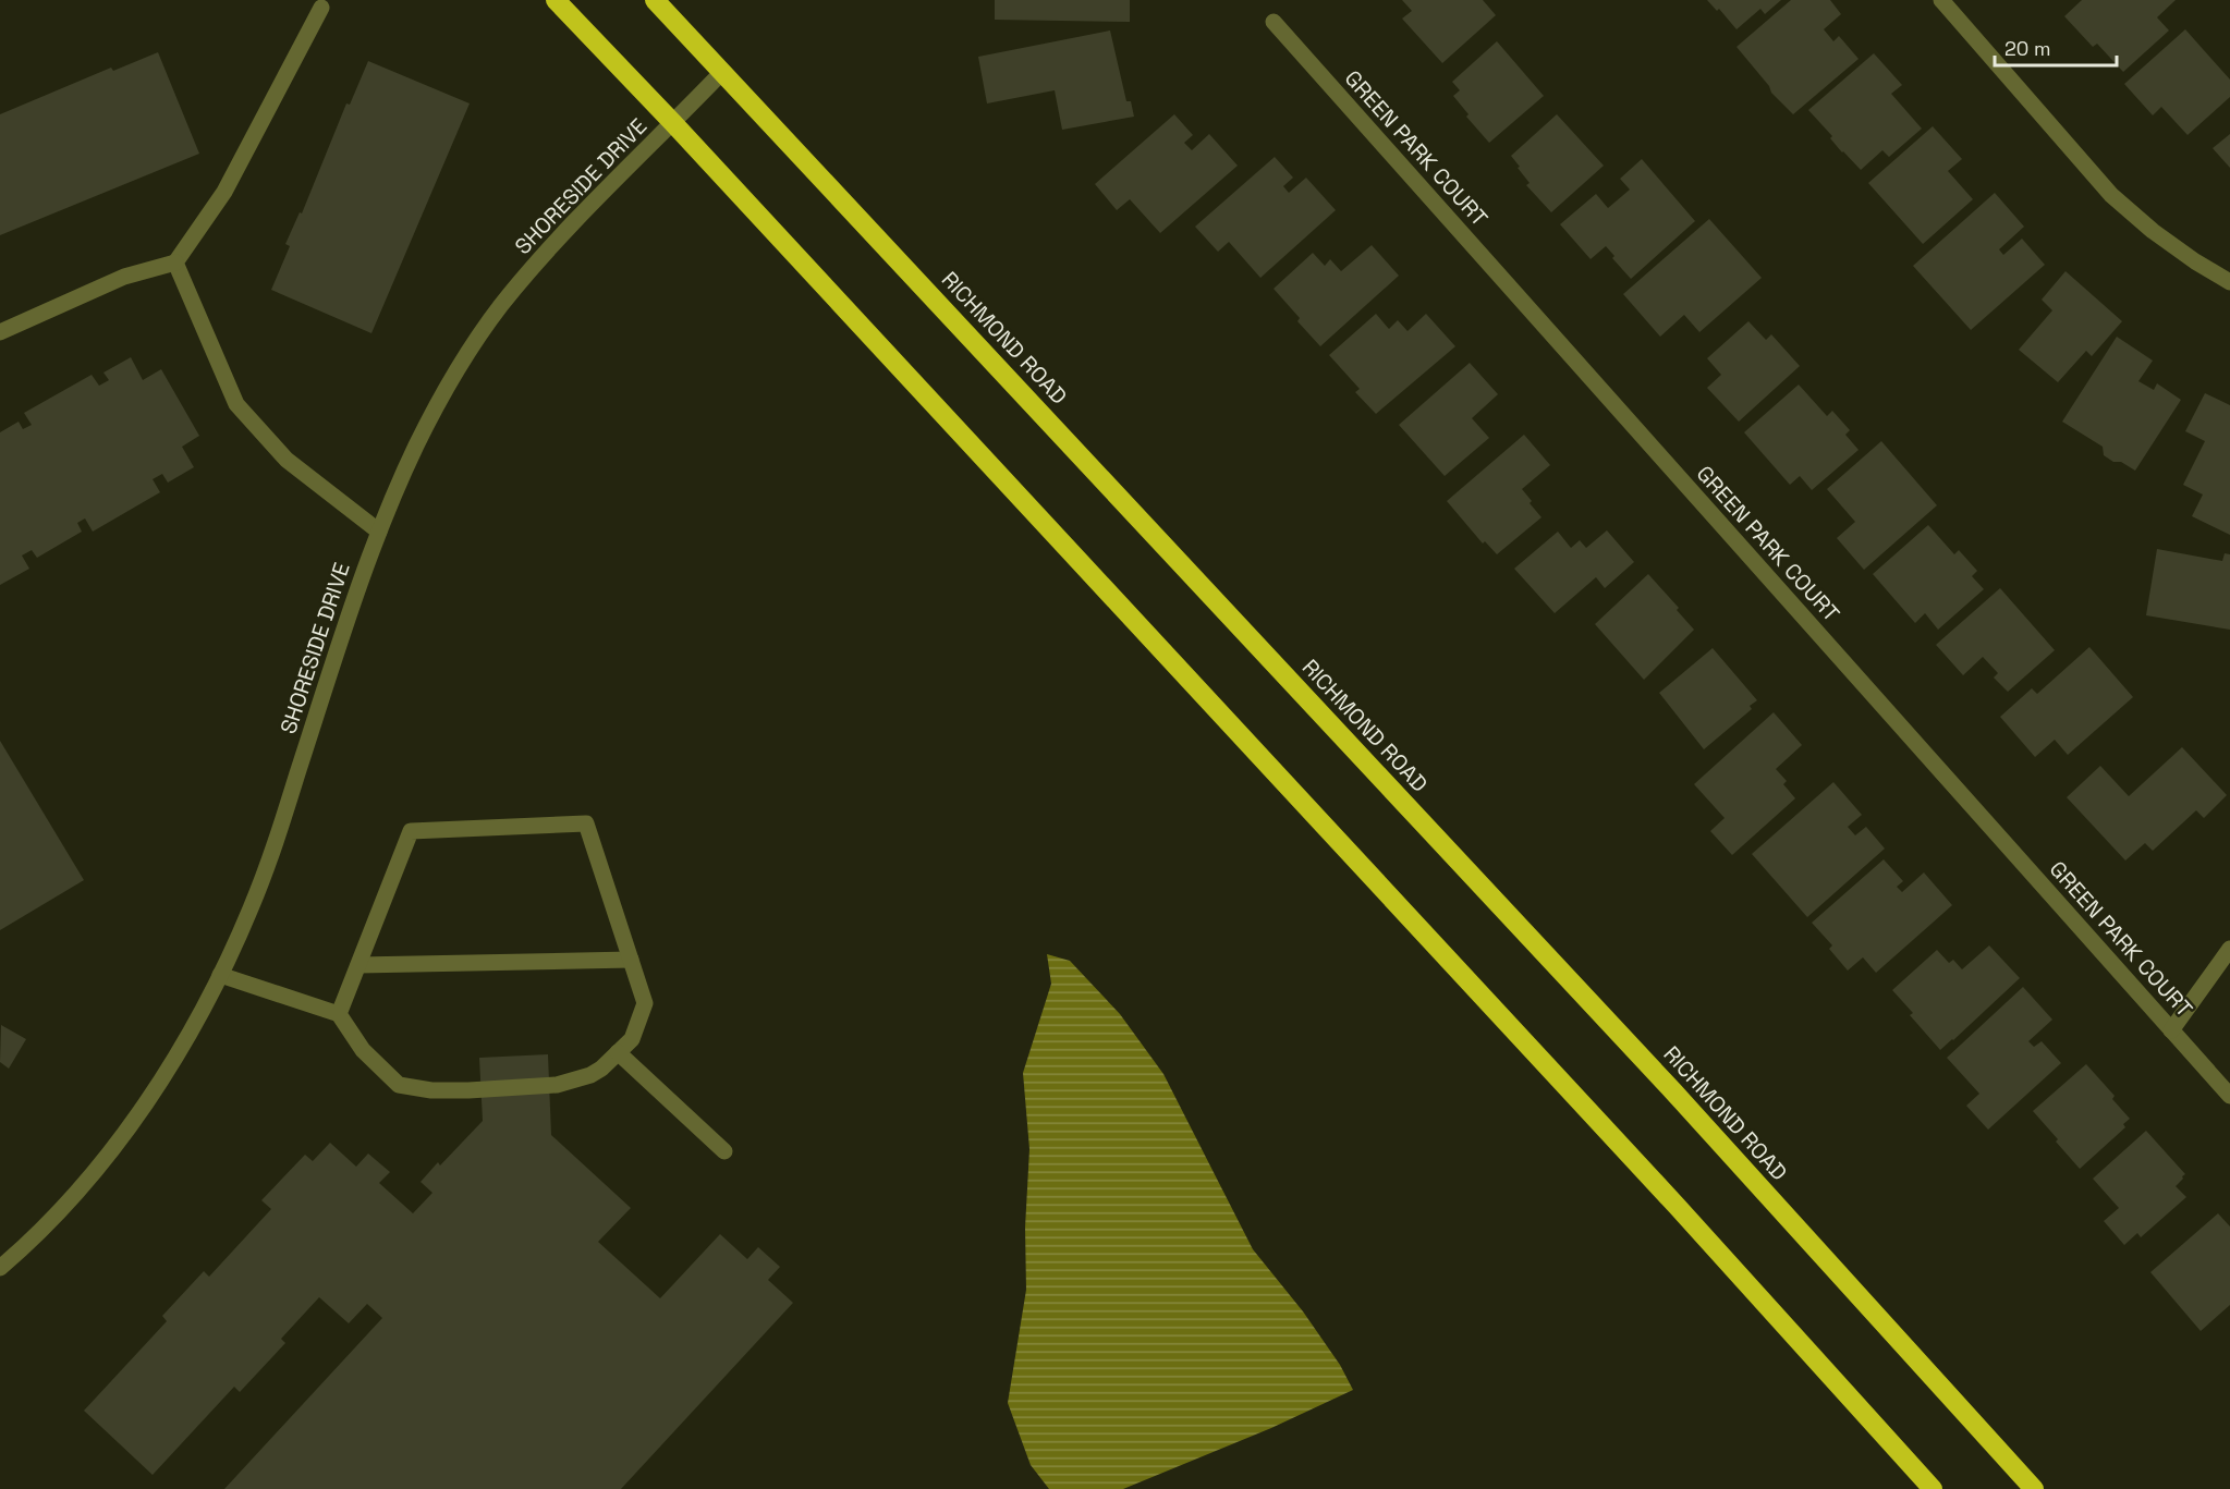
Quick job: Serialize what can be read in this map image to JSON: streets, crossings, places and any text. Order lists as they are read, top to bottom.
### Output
{
  "streets": {
    "highway": ["RICHMOND ROAD"],
    "street": ["GREEN PARK COURT", "SHORESIDE DRIVE"]
  },
  "crossings": [
    ["SHORESIDE DRIVE", "RICHMOND ROAD"]
  ],
  "scale_bar": "20 m"
}
